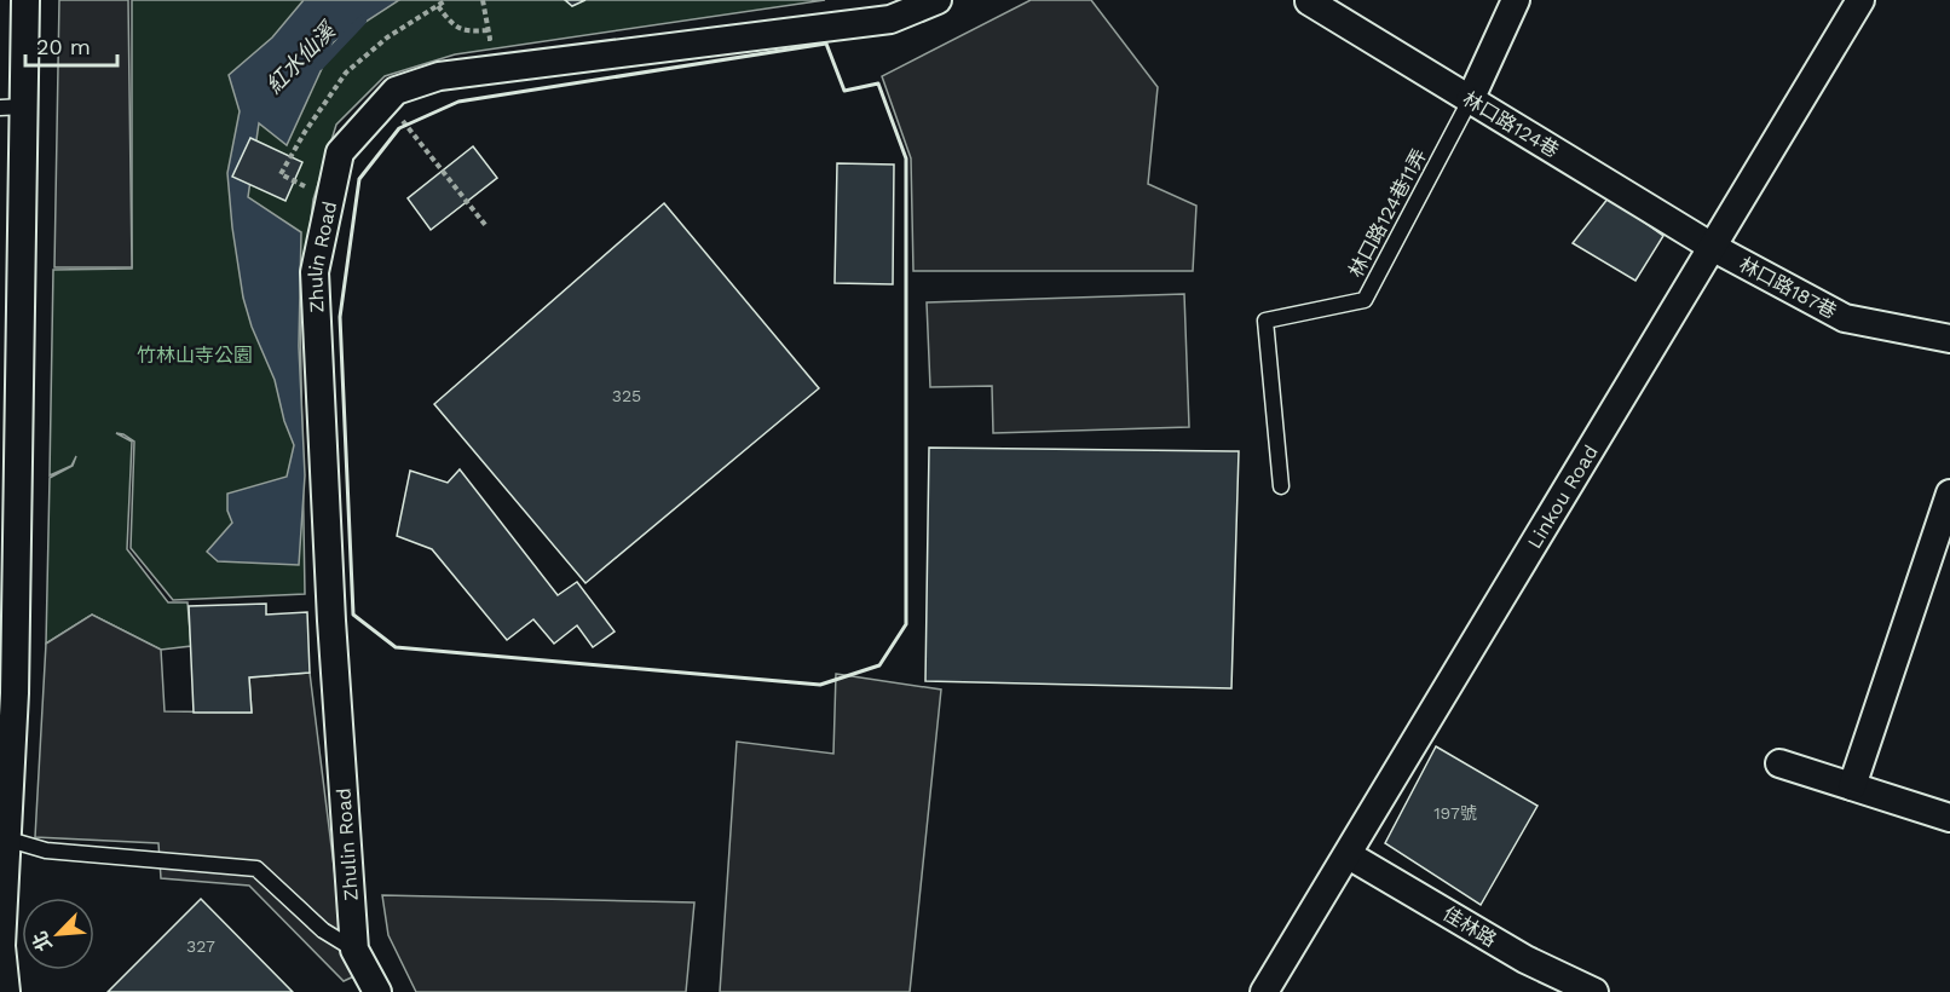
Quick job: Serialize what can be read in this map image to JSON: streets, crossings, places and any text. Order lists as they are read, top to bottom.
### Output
{
  "streets": {
    "street": [
      "林口路124巷",
      "Zhulin Road",
      "林口路187巷",
      "Linkou Road",
      "佳林路"
    ],
    "lane": ["林口路124巷11弄"]
  },
  "crossings": [
    ["林口路124巷", "林口路124巷11弄"],
    ["林口路124巷", "林口路187巷"],
    ["林口路124巷", "Linkou Road"],
    ["林口路187巷", "Linkou Road"],
    ["Linkou Road", "佳林路"]
  ],
  "water": ["紅水仙溪"],
  "parks": ["竹林山寺公園"],
  "house_numbers": ["325", "197號", "327"],
  "scale_bar": "20 m",
  "north": "bottom left"
}
